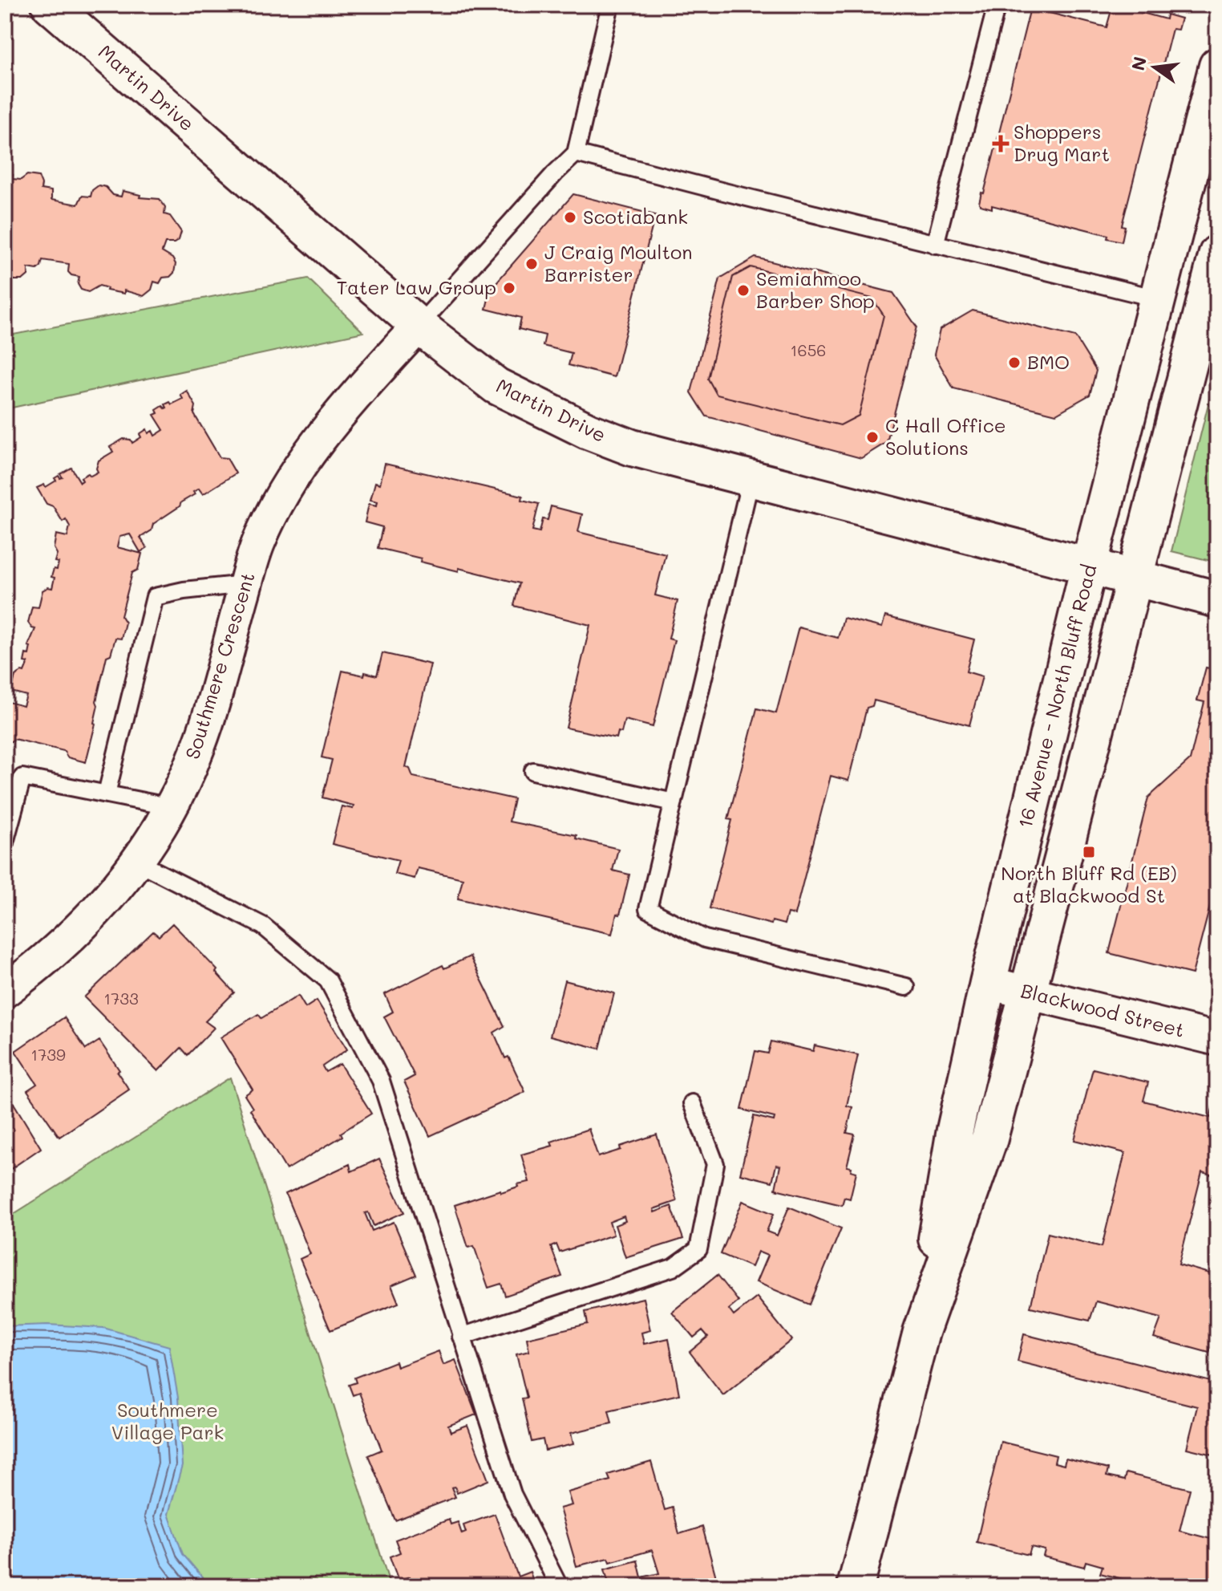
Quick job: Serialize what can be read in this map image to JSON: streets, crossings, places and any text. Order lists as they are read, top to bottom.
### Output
{
  "streets": {
    "main road": ["Martin Drive", "16 Avenue - North Bluff Road"],
    "street": ["Southmere Crescent", "Blackwood Street"]
  },
  "crossings": [
    ["Martin Drive", "Southmere Crescent"],
    ["Martin Drive", "16 Avenue - North Bluff Road"],
    ["16 Avenue - North Bluff Road", "Blackwood Street"]
  ],
  "parks": ["Southmere Village Park"],
  "places": {
    "health": ["Shoppers Drug Mart"],
    "other": [
      "Scotiabank",
      "J Craig Moulton Barrister",
      "Tater Law Group",
      "Semiahmoo Barber Shop",
      "BMO",
      "C Hall Office Solutions"
    ],
    "transit": ["North Bluff Rd (EB) at Blackwood St"]
  },
  "house_numbers": ["1656", "1733", "1739"],
  "north": "left"
}
